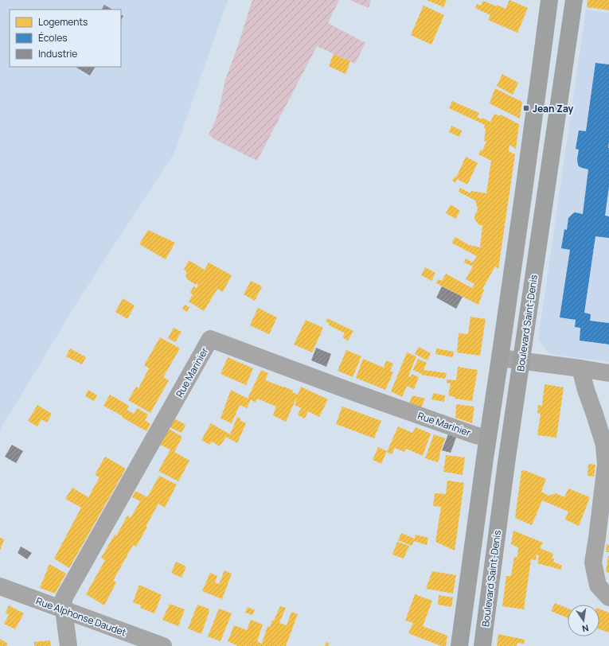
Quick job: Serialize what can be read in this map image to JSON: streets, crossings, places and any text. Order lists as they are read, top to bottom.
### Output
{
  "streets": {
    "main road": ["Boulevard Saint-Denis"],
    "street": ["Rue Marinier", "Rue Alphonse Daudet"]
  },
  "crossings": [
    ["Rue Marinier", "Rue Alphonse Daudet"]
  ],
  "places": {
    "transit": ["Jean Zay"]
  },
  "legend": ["Logements", "Écoles", "Industrie"],
  "north": "bottom"
}
